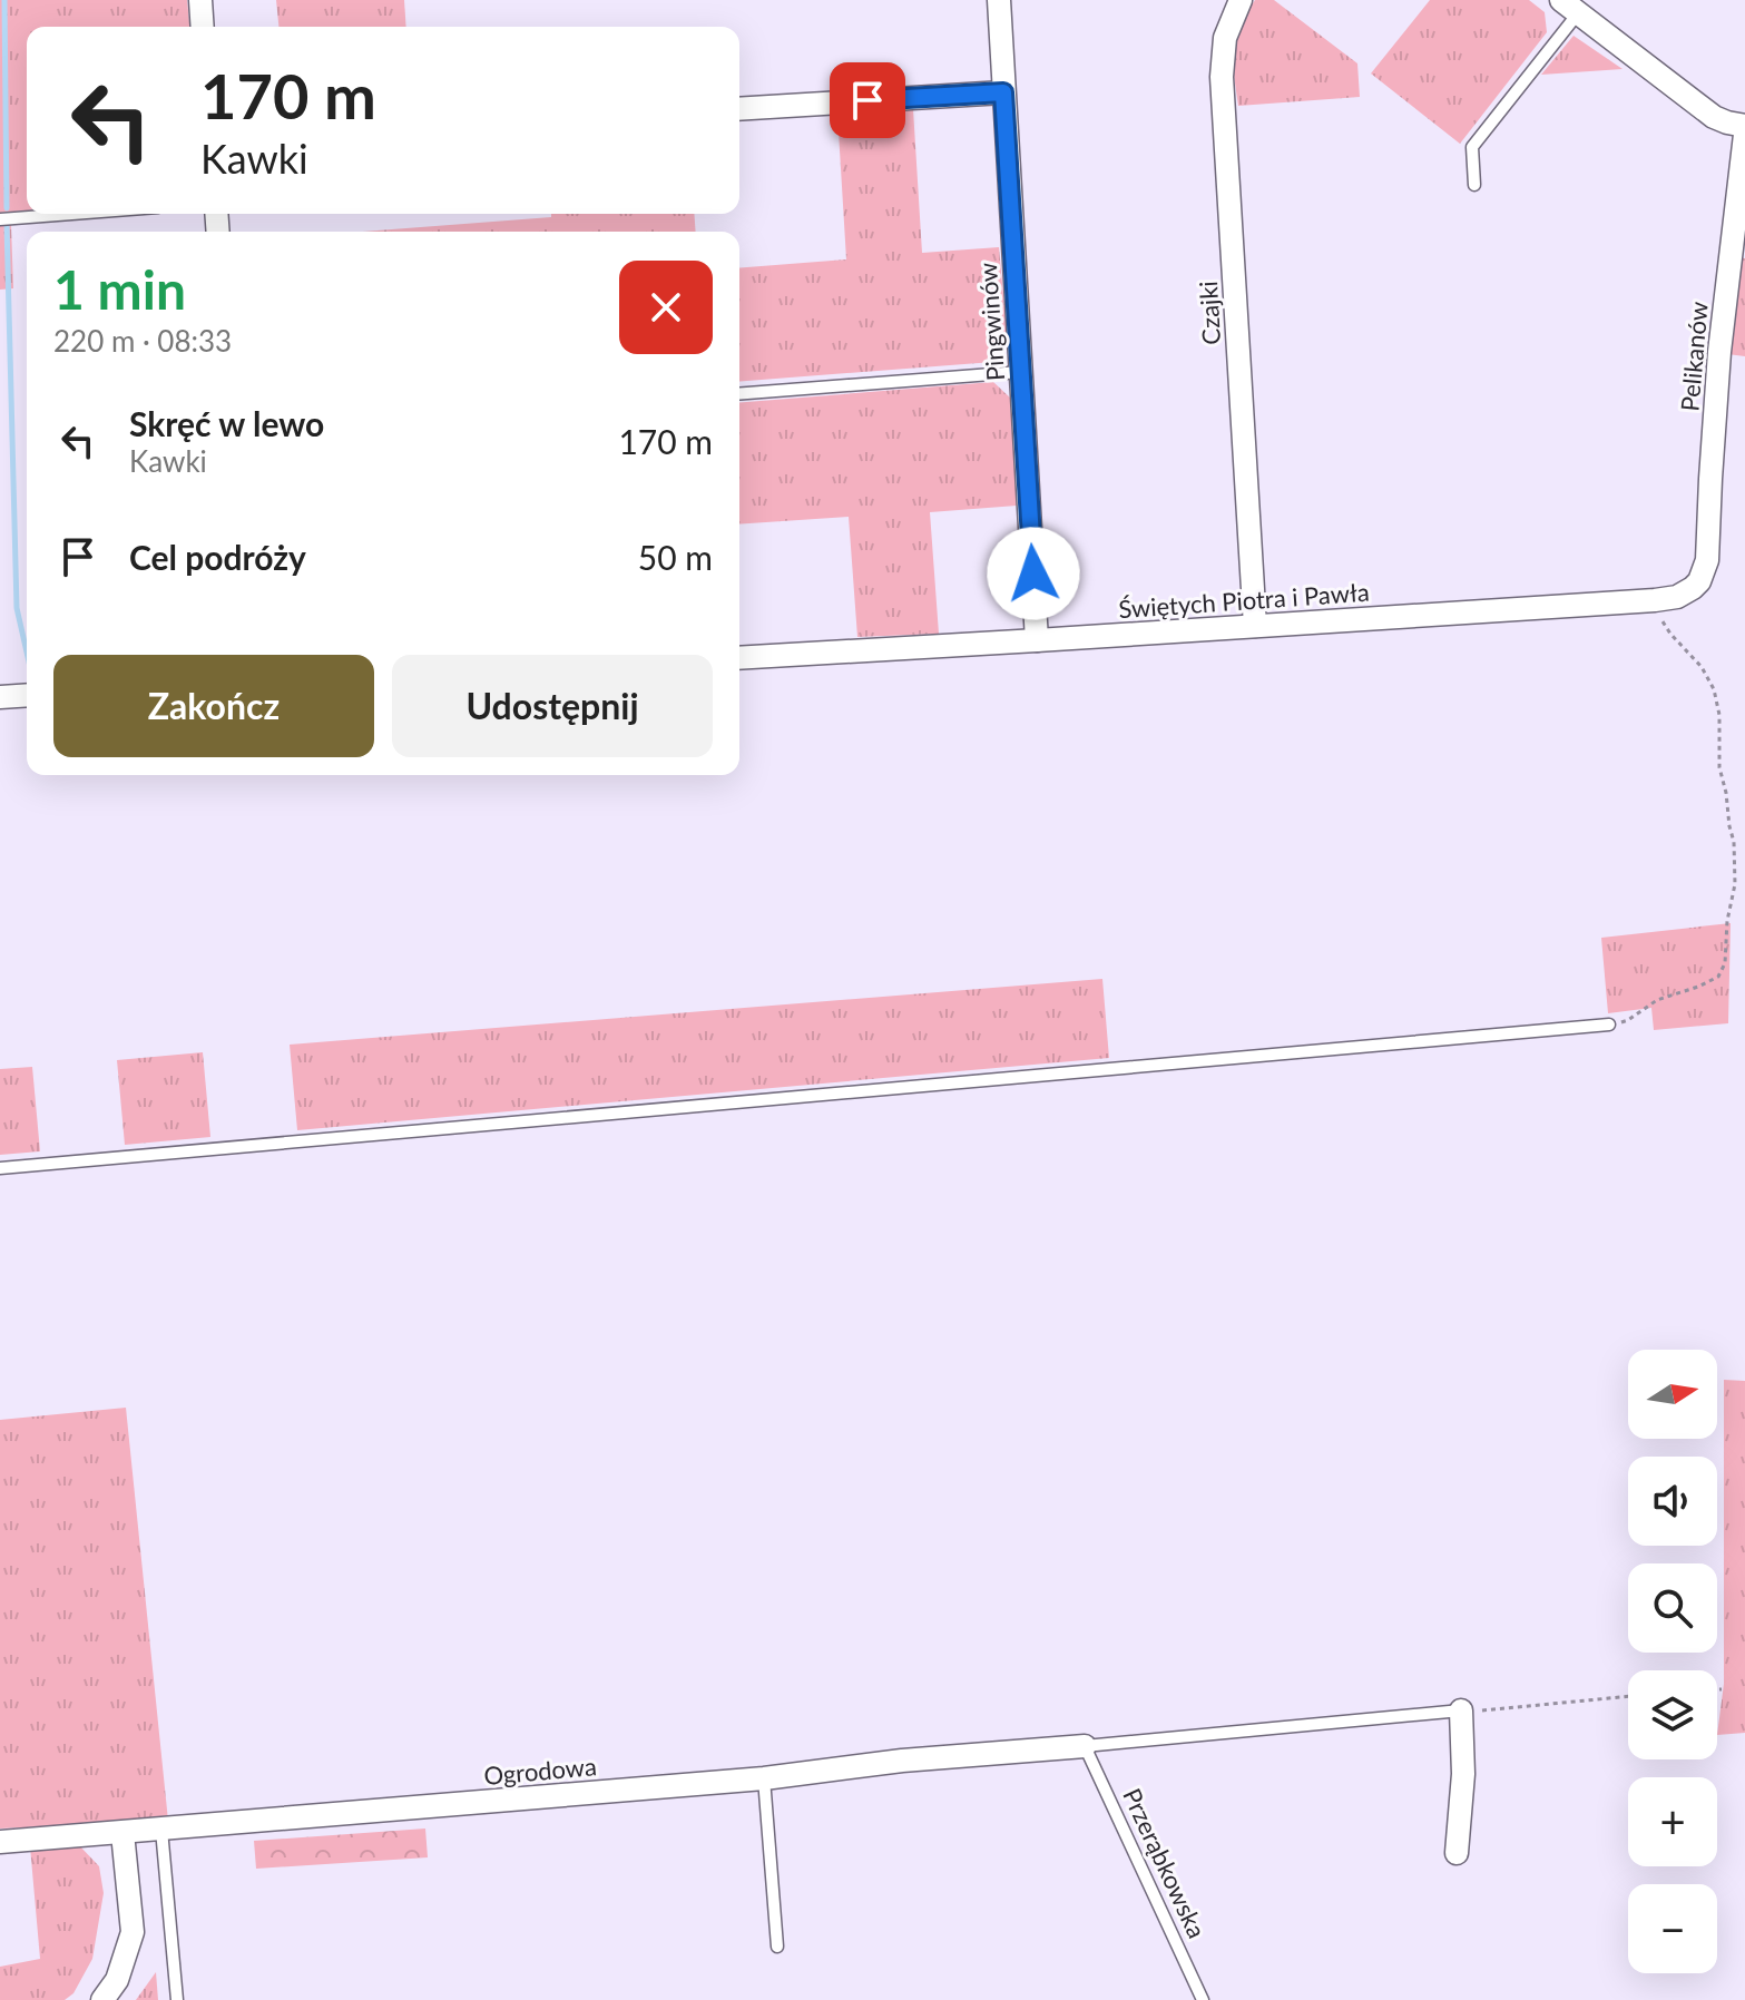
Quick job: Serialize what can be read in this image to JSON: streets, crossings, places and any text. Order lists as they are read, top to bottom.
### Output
{
  "streets": {
    "street": [
      "Czajki",
      "Pingwinów",
      "Pelikanów",
      "Świętych Piotra i Pawła",
      "Ogrodowa"
    ],
    "lane": ["Przerąbkowska"]
  },
  "crossings": [
    ["Czajki", "Świętych Piotra i Pawła"],
    ["Pingwinów", "Świętych Piotra i Pawła"],
    ["Pelikanów", "Świętych Piotra i Pawła"],
    ["Ogrodowa", "Przerąbkowska"]
  ],
  "north": "right",
  "page": {
    "turn": ["170 m", "Kawki"],
    "heading": ["1 min", "220 m · 08:33"],
    "list": [
      {
        "name": "Skręć w lewo",
        "note": "Kawki",
        "value": "170 m"
      },
      {
        "name": "Cel podróży",
        "value": "50 m"
      }
    ],
    "buttons": ["Zakończ", "Udostępnij"],
    "map_buttons": ["+", "−"]
  }
}
